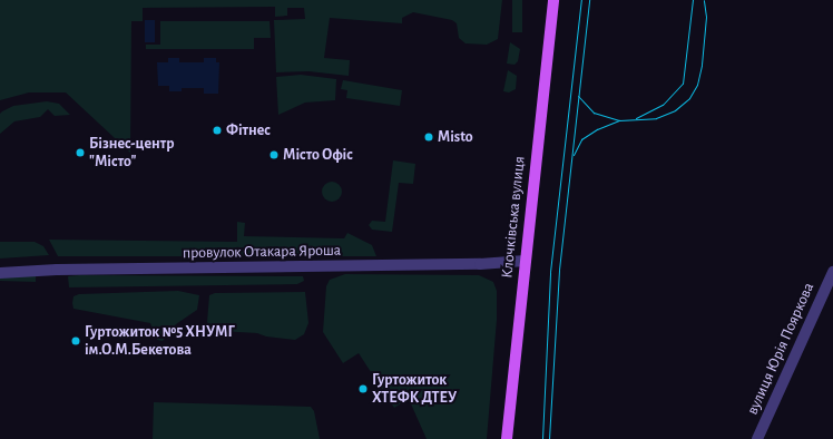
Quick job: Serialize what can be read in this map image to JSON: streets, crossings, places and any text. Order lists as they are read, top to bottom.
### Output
{
  "streets": {
    "main road": ["Клочківська вулиця"],
    "street": ["провулок Отакара Яроша", "вулиця Юрія Пояркова"]
  },
  "crossings": [
    ["Клочківська вулиця", "провулок Отакара Яроша"]
  ],
  "places": [
    "Фітнес",
    "Misto",
    "Бізнес-центр \"Місто\"",
    "Місто Офіс",
    "Гуртожиток №5 ХНУМГ ім.О.М.Бекетова",
    "Гуртожиток ХТЕФК ДТЕУ"
  ]
}
